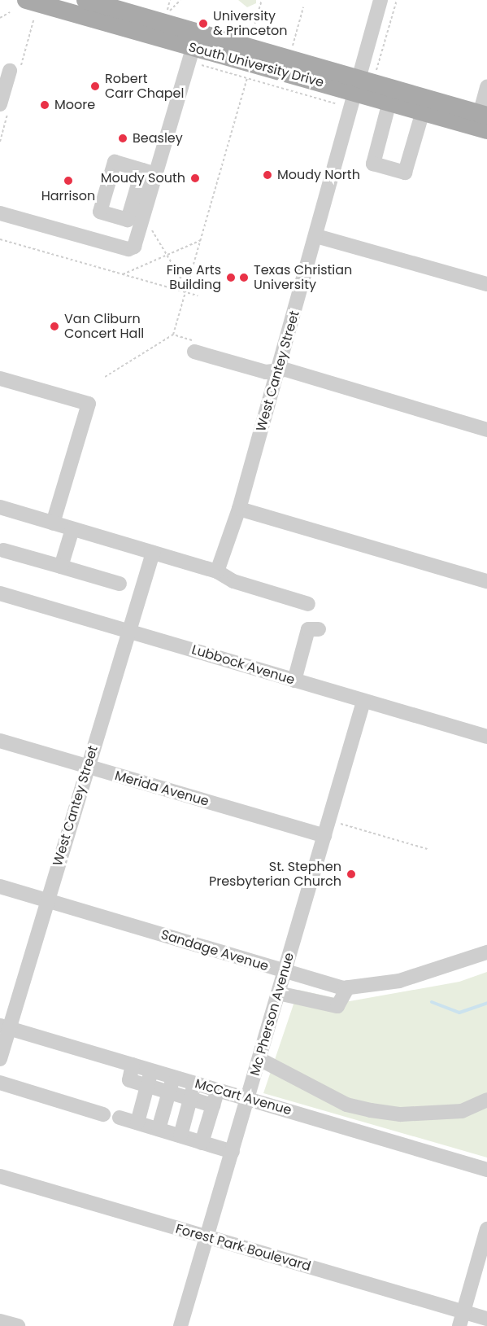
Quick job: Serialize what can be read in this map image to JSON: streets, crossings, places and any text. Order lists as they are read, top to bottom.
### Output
{
  "streets": {
    "main road": ["South University Drive"],
    "street": [
      "West Cantey Street",
      "Lubbock Avenue",
      "Merida Avenue",
      "Sandage Avenue",
      "Mc Pherson Avenue",
      "McCart Avenue",
      "Forest Park Boulevard"
    ]
  },
  "crossings": [
    ["South University Drive", "West Cantey Street"],
    ["West Cantey Street", "Lubbock Avenue"],
    ["West Cantey Street", "Merida Avenue"],
    ["West Cantey Street", "Sandage Avenue"],
    ["West Cantey Street", "McCart Avenue"],
    ["Lubbock Avenue", "Mc Pherson Avenue"],
    ["Merida Avenue", "Mc Pherson Avenue"],
    ["Sandage Avenue", "Mc Pherson Avenue"],
    ["Mc Pherson Avenue", "McCart Avenue"],
    ["Mc Pherson Avenue", "Forest Park Boulevard"]
  ],
  "places": [
    "University & Princeton",
    "Robert Carr Chapel",
    "Moore",
    "Beasley",
    "Moudy North",
    "Moudy South",
    "Harrison",
    "Fine Arts Building",
    "Texas Christian University",
    "Van Cliburn Concert Hall",
    "St. Stephen Presbyterian Church"
  ]
}
